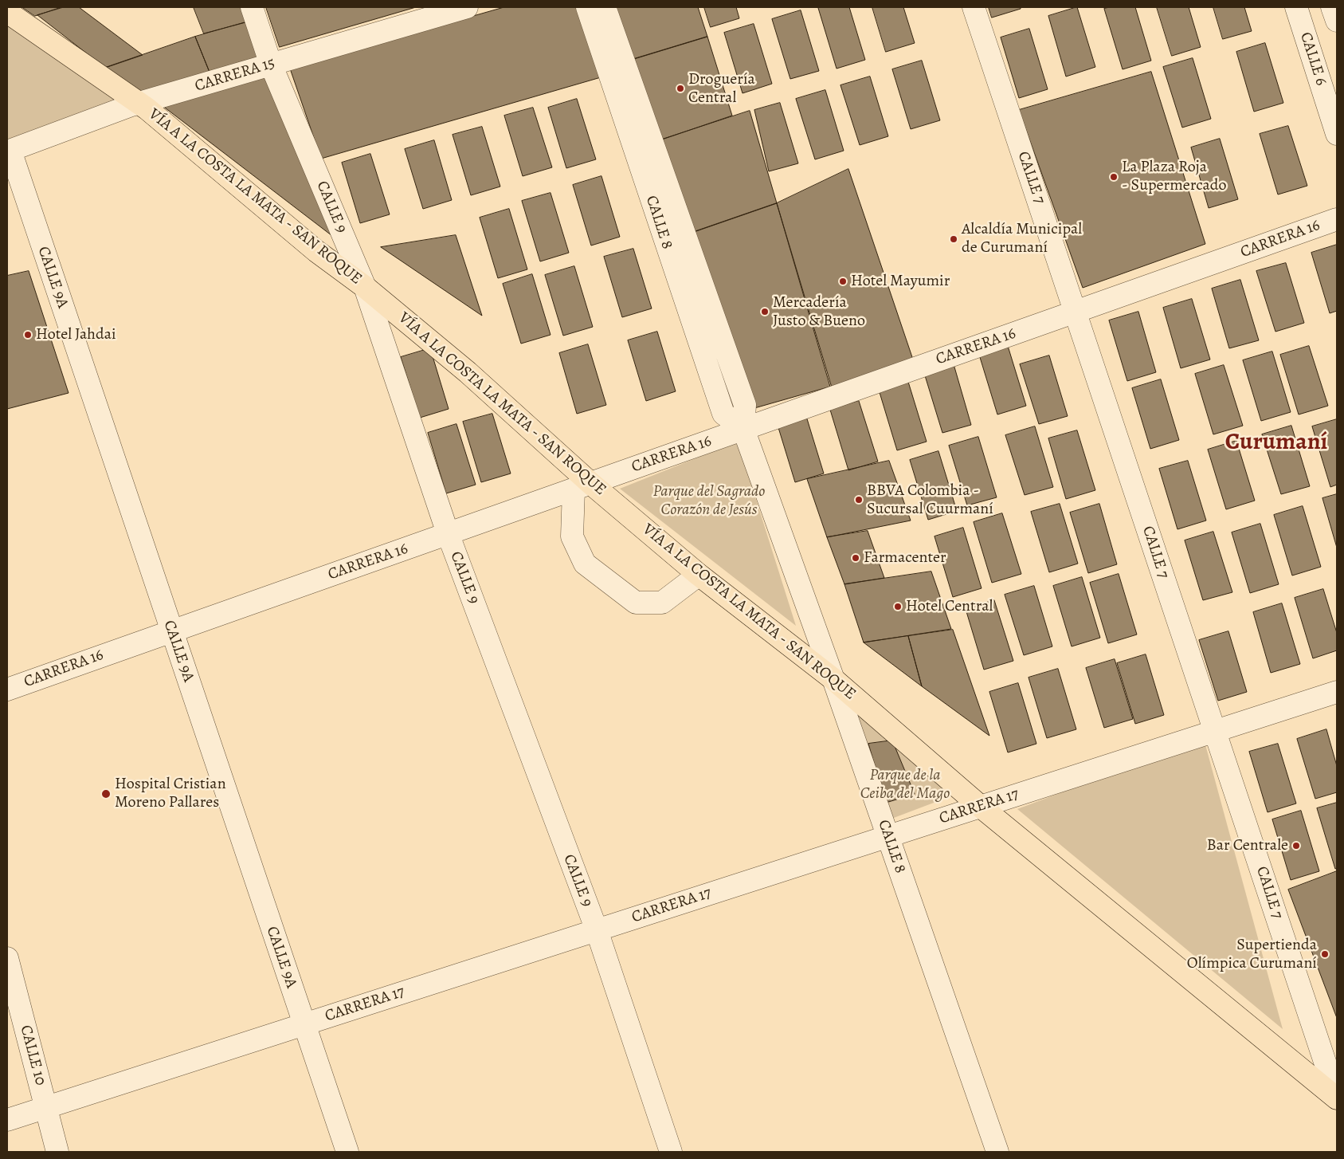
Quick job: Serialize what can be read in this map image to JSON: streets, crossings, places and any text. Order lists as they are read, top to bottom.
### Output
{
  "streets": {
    "highway": ["VÍA A LA COSTA LA MATA - SAN ROQUE"],
    "street": [
      "CALLE 6",
      "CARRERA 15",
      "CALLE 7",
      "CALLE 9",
      "CALLE 8",
      "CARRERA 16",
      "CALLE 9A",
      "CARRERA 17",
      "CALLE 10"
    ]
  },
  "crossings": [
    ["CARRERA 15", "VÍA A LA COSTA LA MATA - SAN ROQUE"],
    ["CARRERA 15", "CALLE 9"],
    ["CARRERA 15", "CALLE 9A"],
    ["CALLE 7", "VÍA A LA COSTA LA MATA - SAN ROQUE"],
    ["CALLE 7", "CARRERA 16"],
    ["CALLE 7", "CARRERA 17"],
    ["VÍA A LA COSTA LA MATA - SAN ROQUE", "CALLE 9"],
    ["VÍA A LA COSTA LA MATA - SAN ROQUE", "CALLE 8"],
    ["VÍA A LA COSTA LA MATA - SAN ROQUE", "CARRERA 16"],
    ["VÍA A LA COSTA LA MATA - SAN ROQUE", "CARRERA 17"],
    ["CALLE 9", "CARRERA 16"],
    ["CALLE 9", "CARRERA 17"],
    ["CALLE 8", "CARRERA 16"],
    ["CALLE 8", "CARRERA 17"],
    ["CARRERA 16", "CALLE 9A"],
    ["CALLE 9A", "CARRERA 17"],
    ["CARRERA 17", "CALLE 10"]
  ],
  "districts": ["Curumaní"],
  "parks": ["Parque del Sagrado Corazón de Jesús", "Parque de la Ceiba del Mago"],
  "places": [
    "Droguería Central",
    "La Plaza Roja - Supermercado",
    "Alcaldía Municipal de Curumaní",
    "Hotel Mayumir",
    "Mercadería Justo & Bueno",
    "Hotel Jahdai",
    "BBVA Colombia - Sucursal Cuurmaní",
    "Farmacenter",
    "Hotel Central",
    "Hospital Cristian Moreno Pallares",
    "Bar Centrale",
    "Supertienda Olímpica Curumaní"
  ]
}
